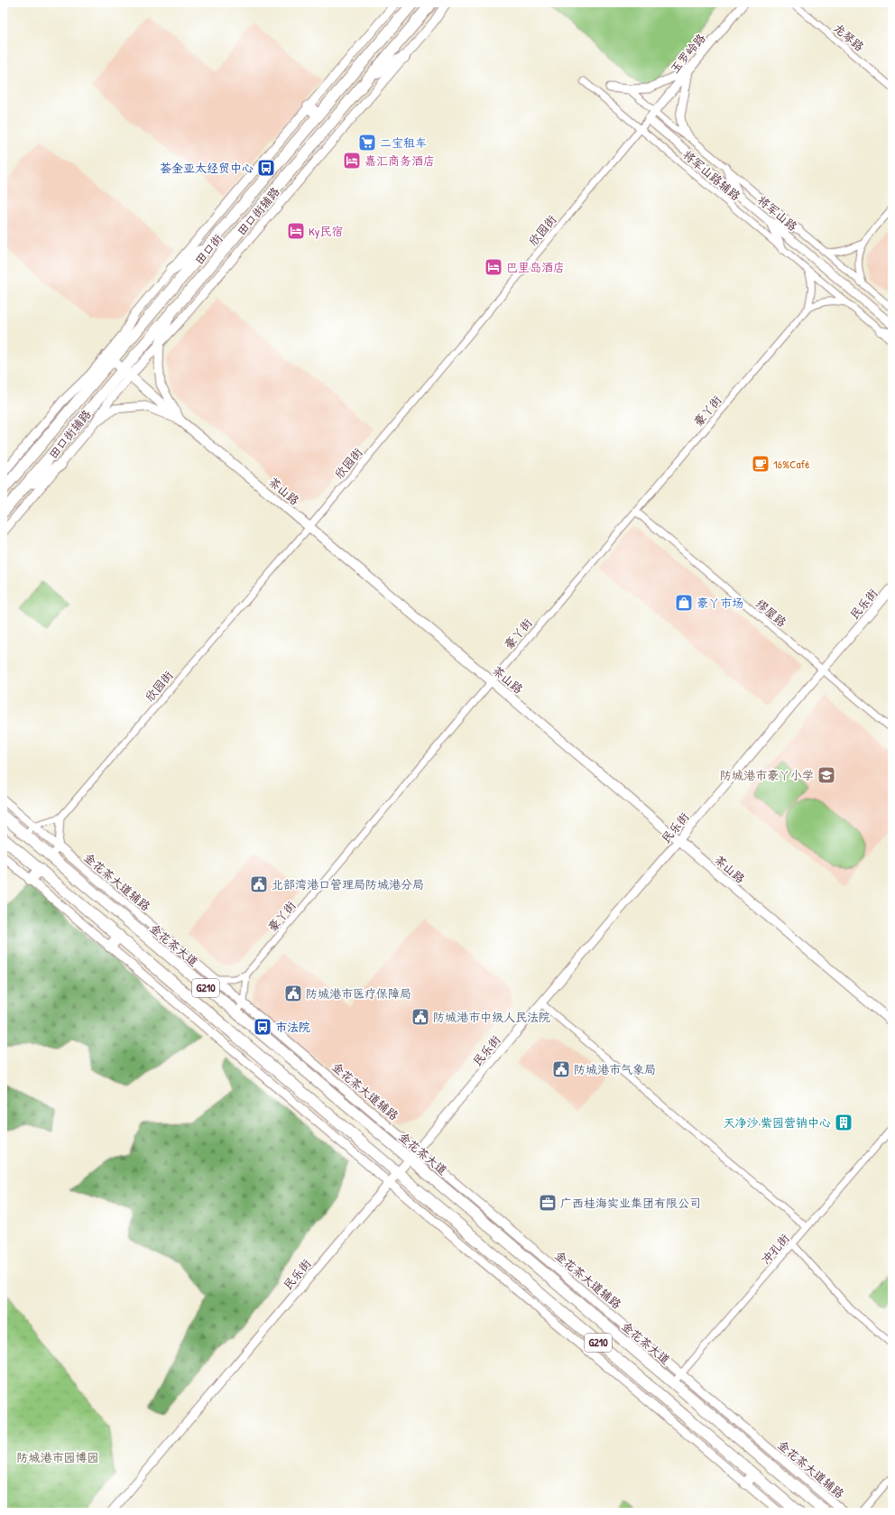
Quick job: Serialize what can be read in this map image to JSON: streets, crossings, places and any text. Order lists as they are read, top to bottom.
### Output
{
  "streets": {
    "main road": [
      "田口街",
      "茶山路",
      "金花茶大道",
      "G210"
    ],
    "street": [
      "龙琴路",
      "玉罗岭路",
      "将军山路辅路",
      "田口街辅路",
      "将军山路",
      "欣园街",
      "豪丫街",
      "民乐街",
      "缪屋路",
      "金花茶大道辅路",
      "冲孔街"
    ]
  },
  "crossings": [
    ["玉罗岭路", "将军山路辅路"],
    ["玉罗岭路", "将军山路"],
    ["玉罗岭路", "欣园街"],
    ["将军山路辅路", "欣园街"],
    ["将军山路辅路", "豪丫街"],
    ["田口街辅路", "田口街"],
    ["田口街辅路", "茶山路"],
    ["将军山路", "欣园街"],
    ["欣园街", "茶山路"],
    ["田口街", "茶山路"],
    ["豪丫街", "茶山路"],
    ["豪丫街", "缪屋路"],
    ["茶山路", "民乐街"],
    ["民乐街", "缪屋路"],
    ["民乐街", "金花茶大道辅路"],
    ["民乐街", "金花茶大道"],
    ["民乐街", "G210"],
    ["金花茶大道辅路", "金花茶大道"],
    ["金花茶大道辅路", "冲孔街"],
    ["金花茶大道", "冲孔街"]
  ],
  "parks": ["防城港市园博园"],
  "places": {
    "supermarket": ["二宝租车"],
    "hotel": ["嘉汇商务酒店", "Ky民宿", "巴里岛酒店"],
    "bus stop": ["荟金亚太经贸中心", "巿法院"],
    "cafe": ["16%Café"],
    "shop": ["豪丫市场"],
    "school or university": ["防城港市豪丫小学"],
    "public building": [
      "北部湾港口管理局防城港分局",
      "防城港市医疗保障局",
      "防城港市中级人民法院",
      "防城港市气象局"
    ],
    "building": ["天净沙·紫园营销中心"],
    "office": ["广西桂海实业集团有限公司"]
  }
}
